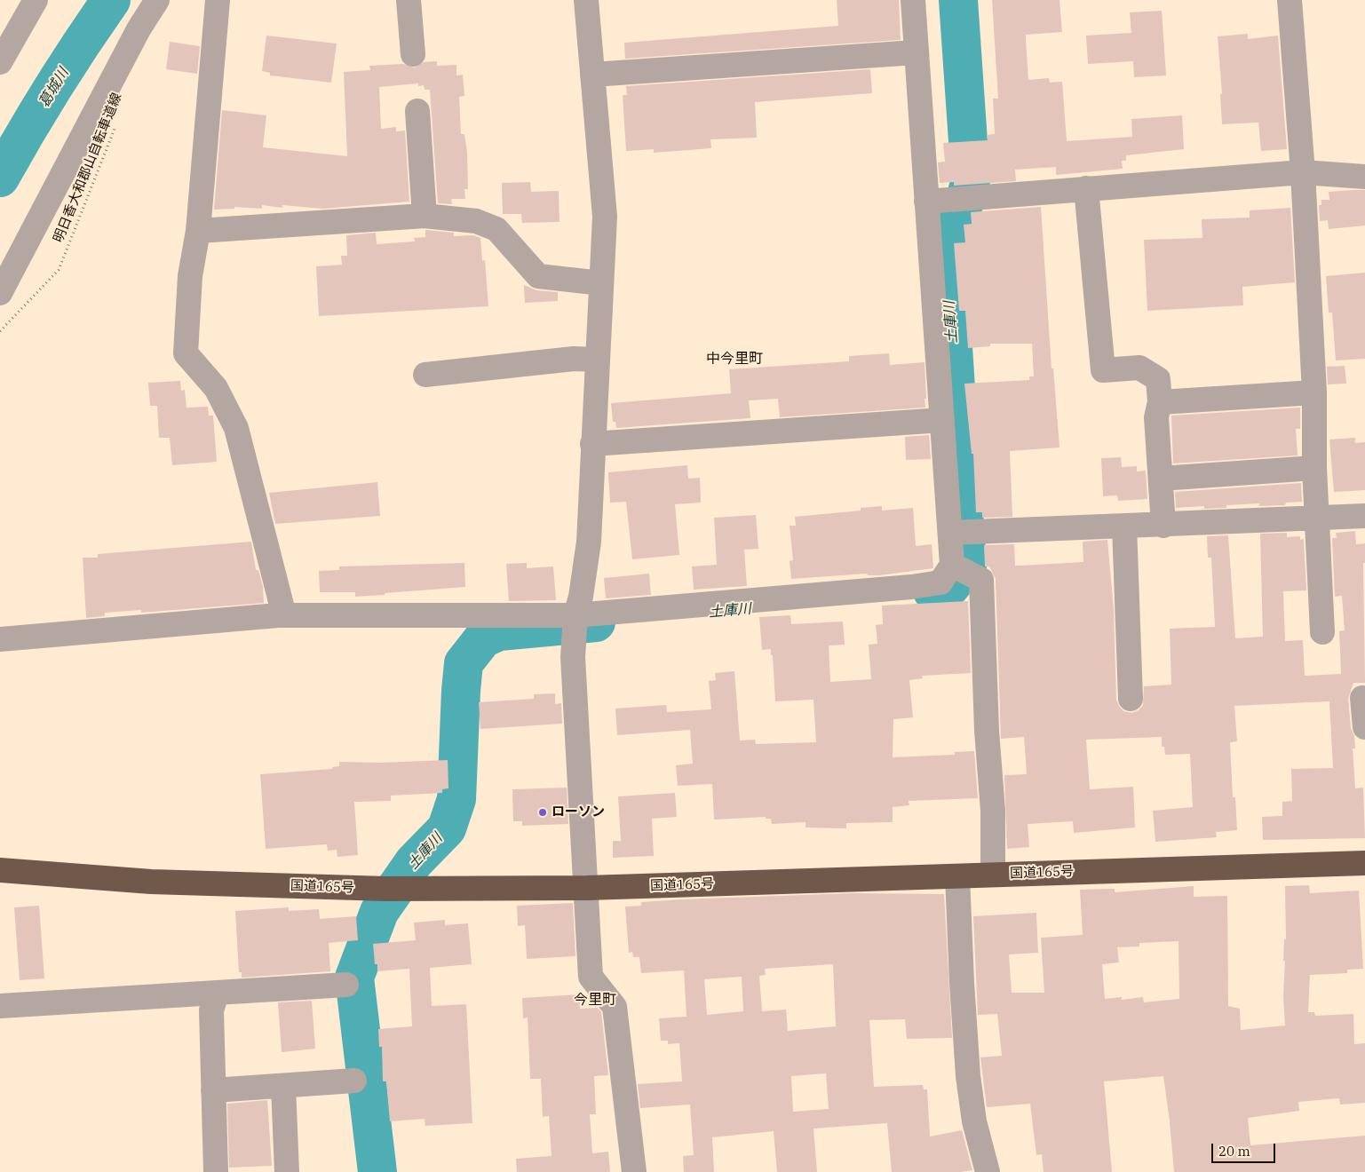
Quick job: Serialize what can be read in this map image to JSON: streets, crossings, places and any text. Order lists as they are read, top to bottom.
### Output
{
  "streets": {
    "highway": ["国道165号"],
    "path": ["明日香大和郡山自転車道線"]
  },
  "districts": ["中今里町", "今里町"],
  "water": ["葛城川", "土庫川"],
  "places": ["ローソン"],
  "scale_bar": "20 m"
}
